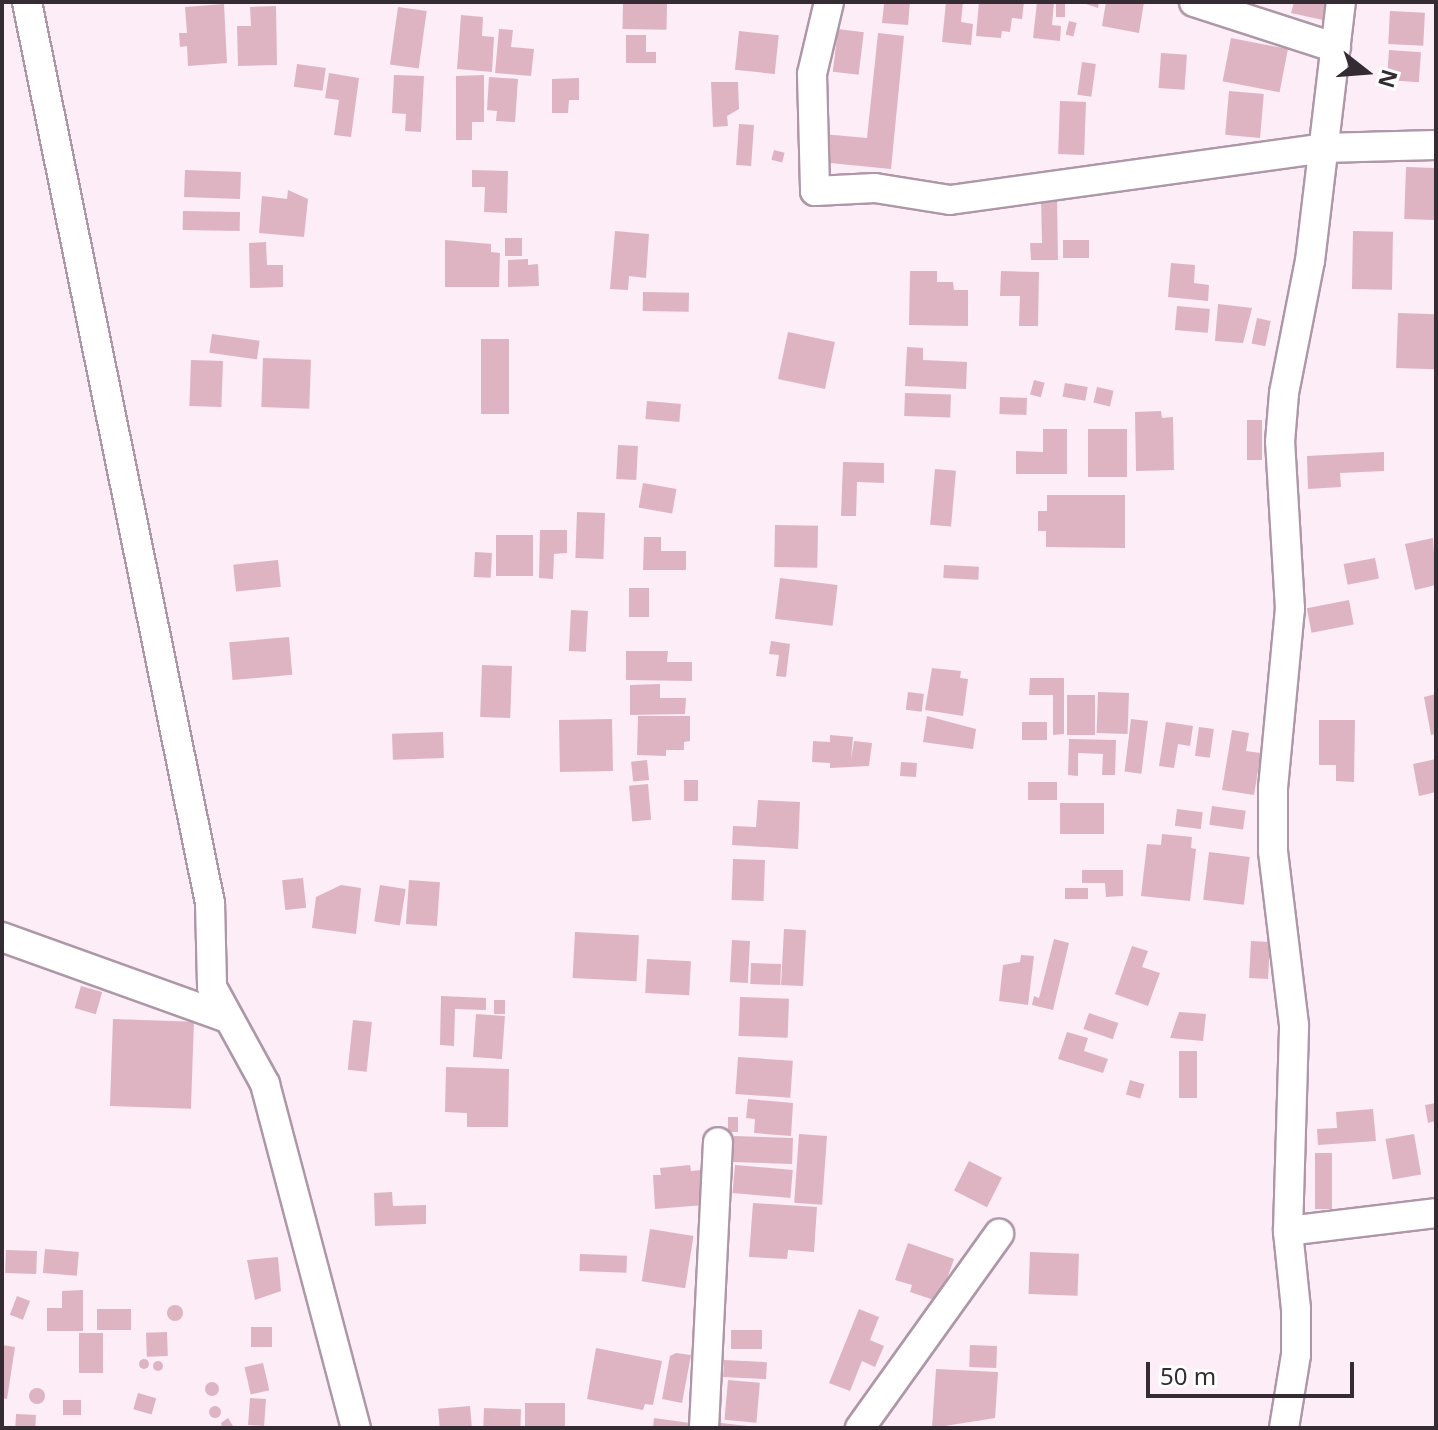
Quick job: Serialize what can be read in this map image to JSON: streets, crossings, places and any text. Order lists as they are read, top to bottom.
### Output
{
  "scale_bar": "50 m",
  "north": "right"
}
